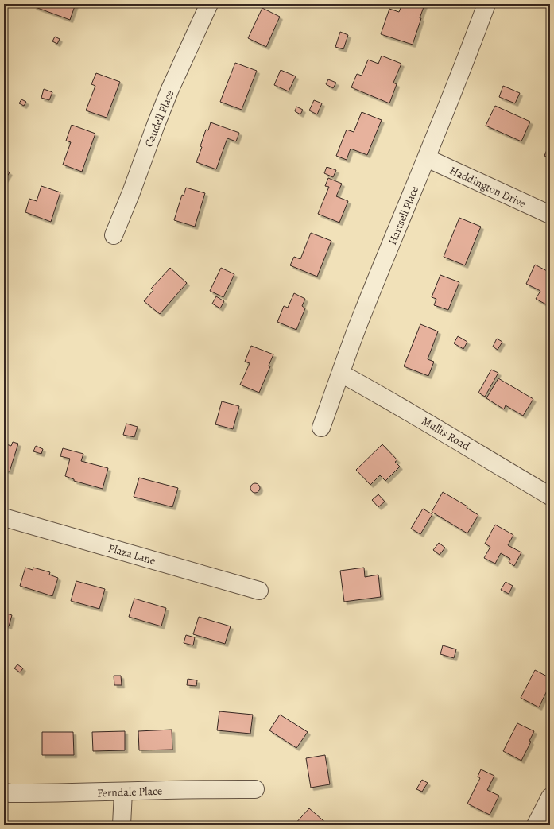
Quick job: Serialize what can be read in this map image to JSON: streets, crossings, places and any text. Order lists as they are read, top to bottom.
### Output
{
  "streets": {
    "street": [
      "Caudell Place",
      "Haddington Drive",
      "Hartsell Place",
      "Mullis Road",
      "Plaza Lane",
      "Ferndale Place"
    ]
  },
  "crossings": [
    ["Haddington Drive", "Hartsell Place"],
    ["Hartsell Place", "Mullis Road"]
  ]
}
